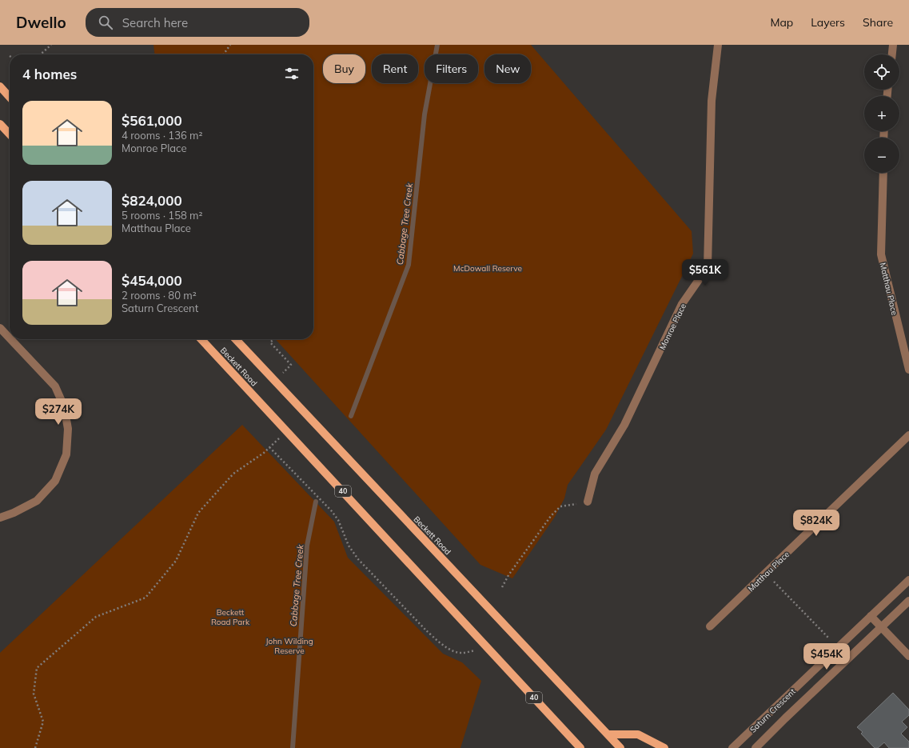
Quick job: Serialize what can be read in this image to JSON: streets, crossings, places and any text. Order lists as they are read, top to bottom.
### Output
{
  "streets": {
    "main road": ["Beckett Road", "40"],
    "street": ["Matthau Place", "Monroe Place", "Saturn Crescent"]
  },
  "water": ["Cabbage Tree Creek"],
  "parks": ["McDowall Reserve", "Beckett Road Park", "John Wilding Reserve"],
  "page": {
    "header": "Dwello",
    "search": "Search here",
    "nav": ["Map", "Layers", "Share"],
    "map_buttons": ["+", "−"],
    "chip": [
      "Buy",
      "Rent",
      "Filters",
      "New"
    ],
    "heading": "4 homes",
    "list": [
      {
        "name": "$561,000",
        "note": "4 rooms · 136 m² · Monroe Place"
      },
      {
        "name": "$824,000",
        "note": "5 rooms · 158 m² · Matthau Place"
      },
      {
        "name": "$454,000",
        "note": "2 rooms · 80 m² · Saturn Crescent"
      }
    ],
    "price": [
      "$561K",
      "$274K",
      "$824K",
      "$454K"
    ]
  }
}
